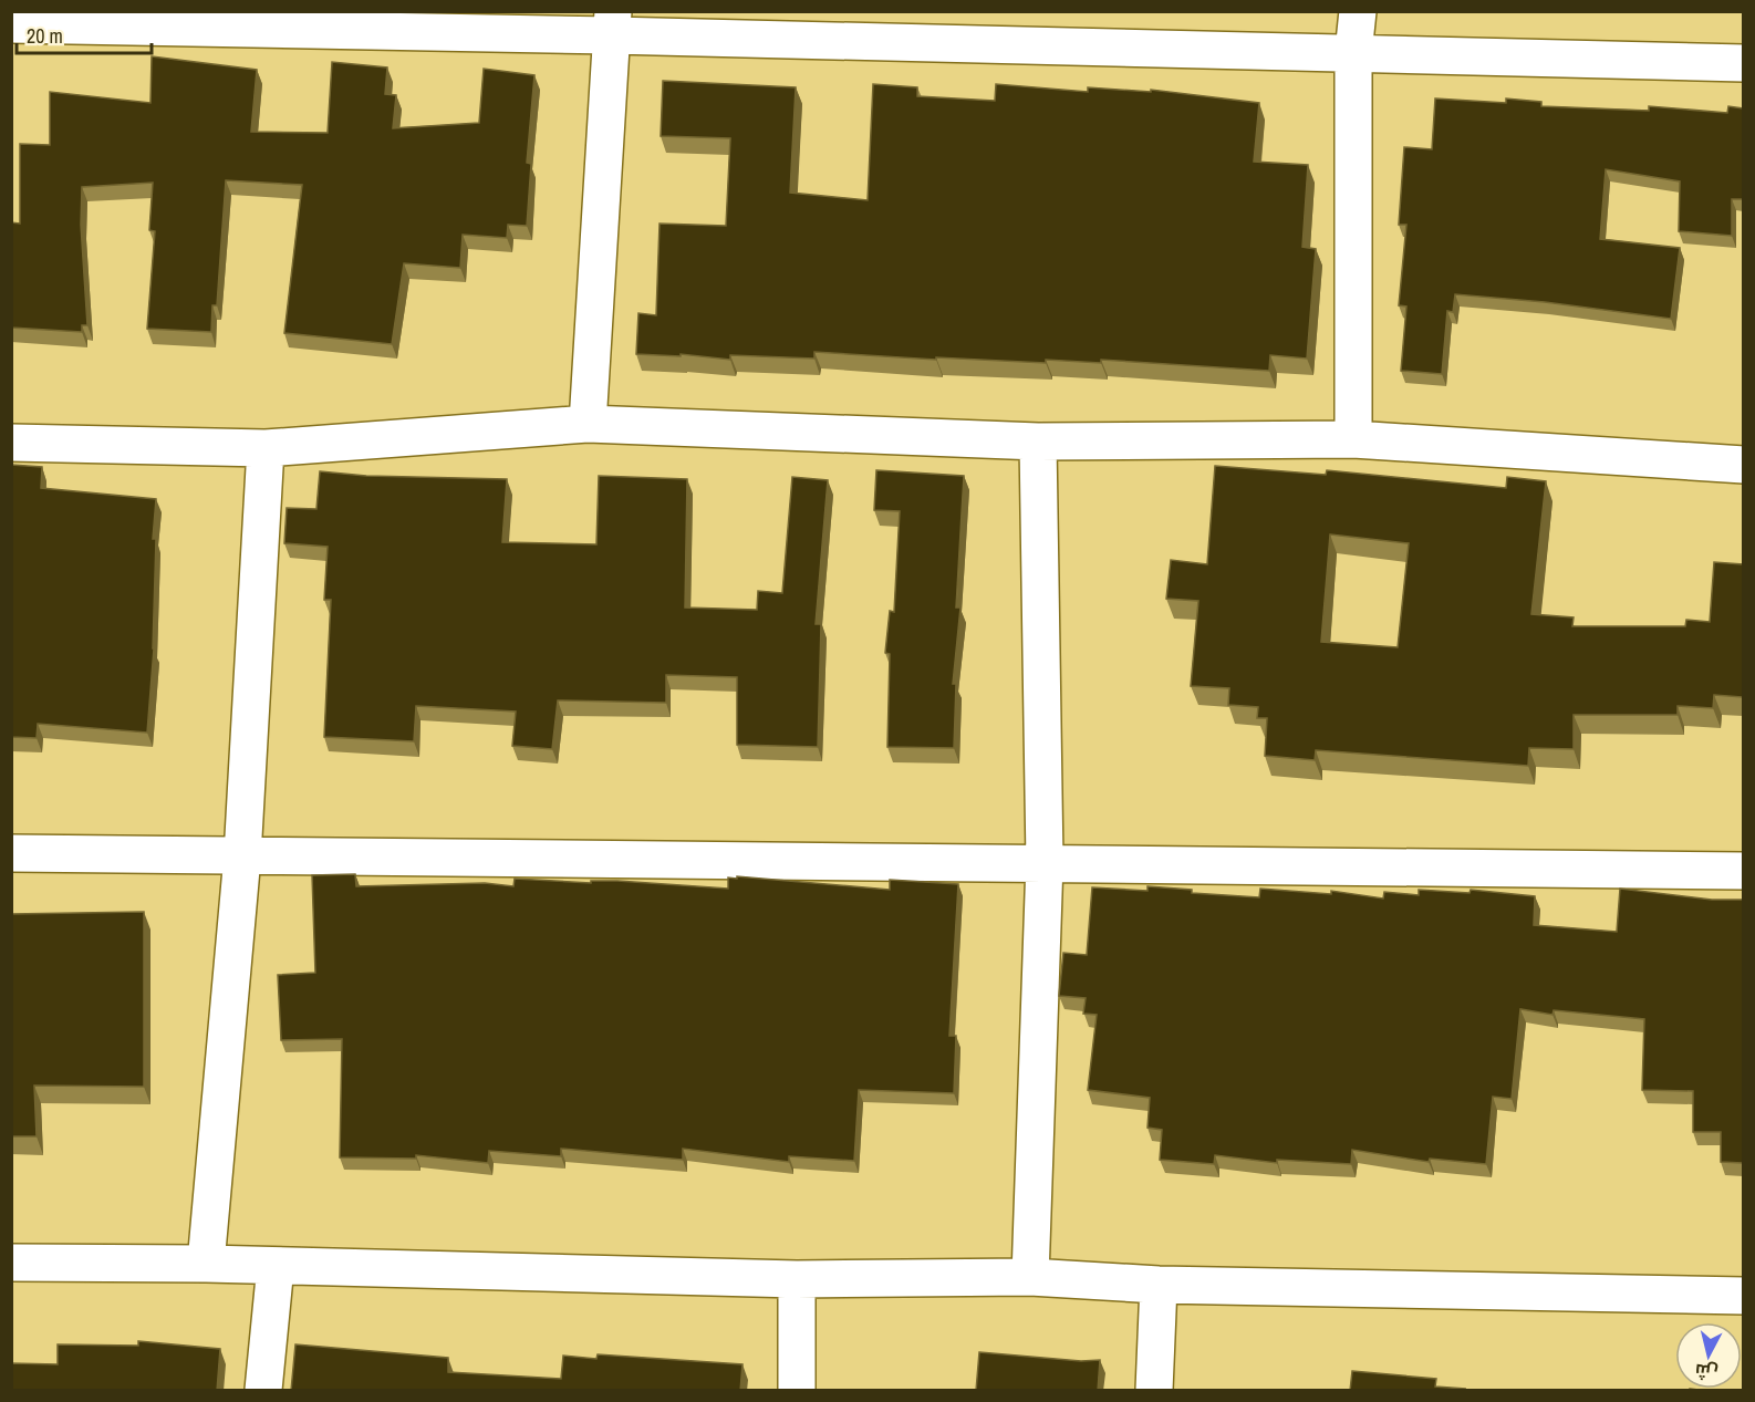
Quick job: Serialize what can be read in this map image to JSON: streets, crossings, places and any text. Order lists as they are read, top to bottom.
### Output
{
  "scale_bar": "20 m",
  "north": "bottom"
}
